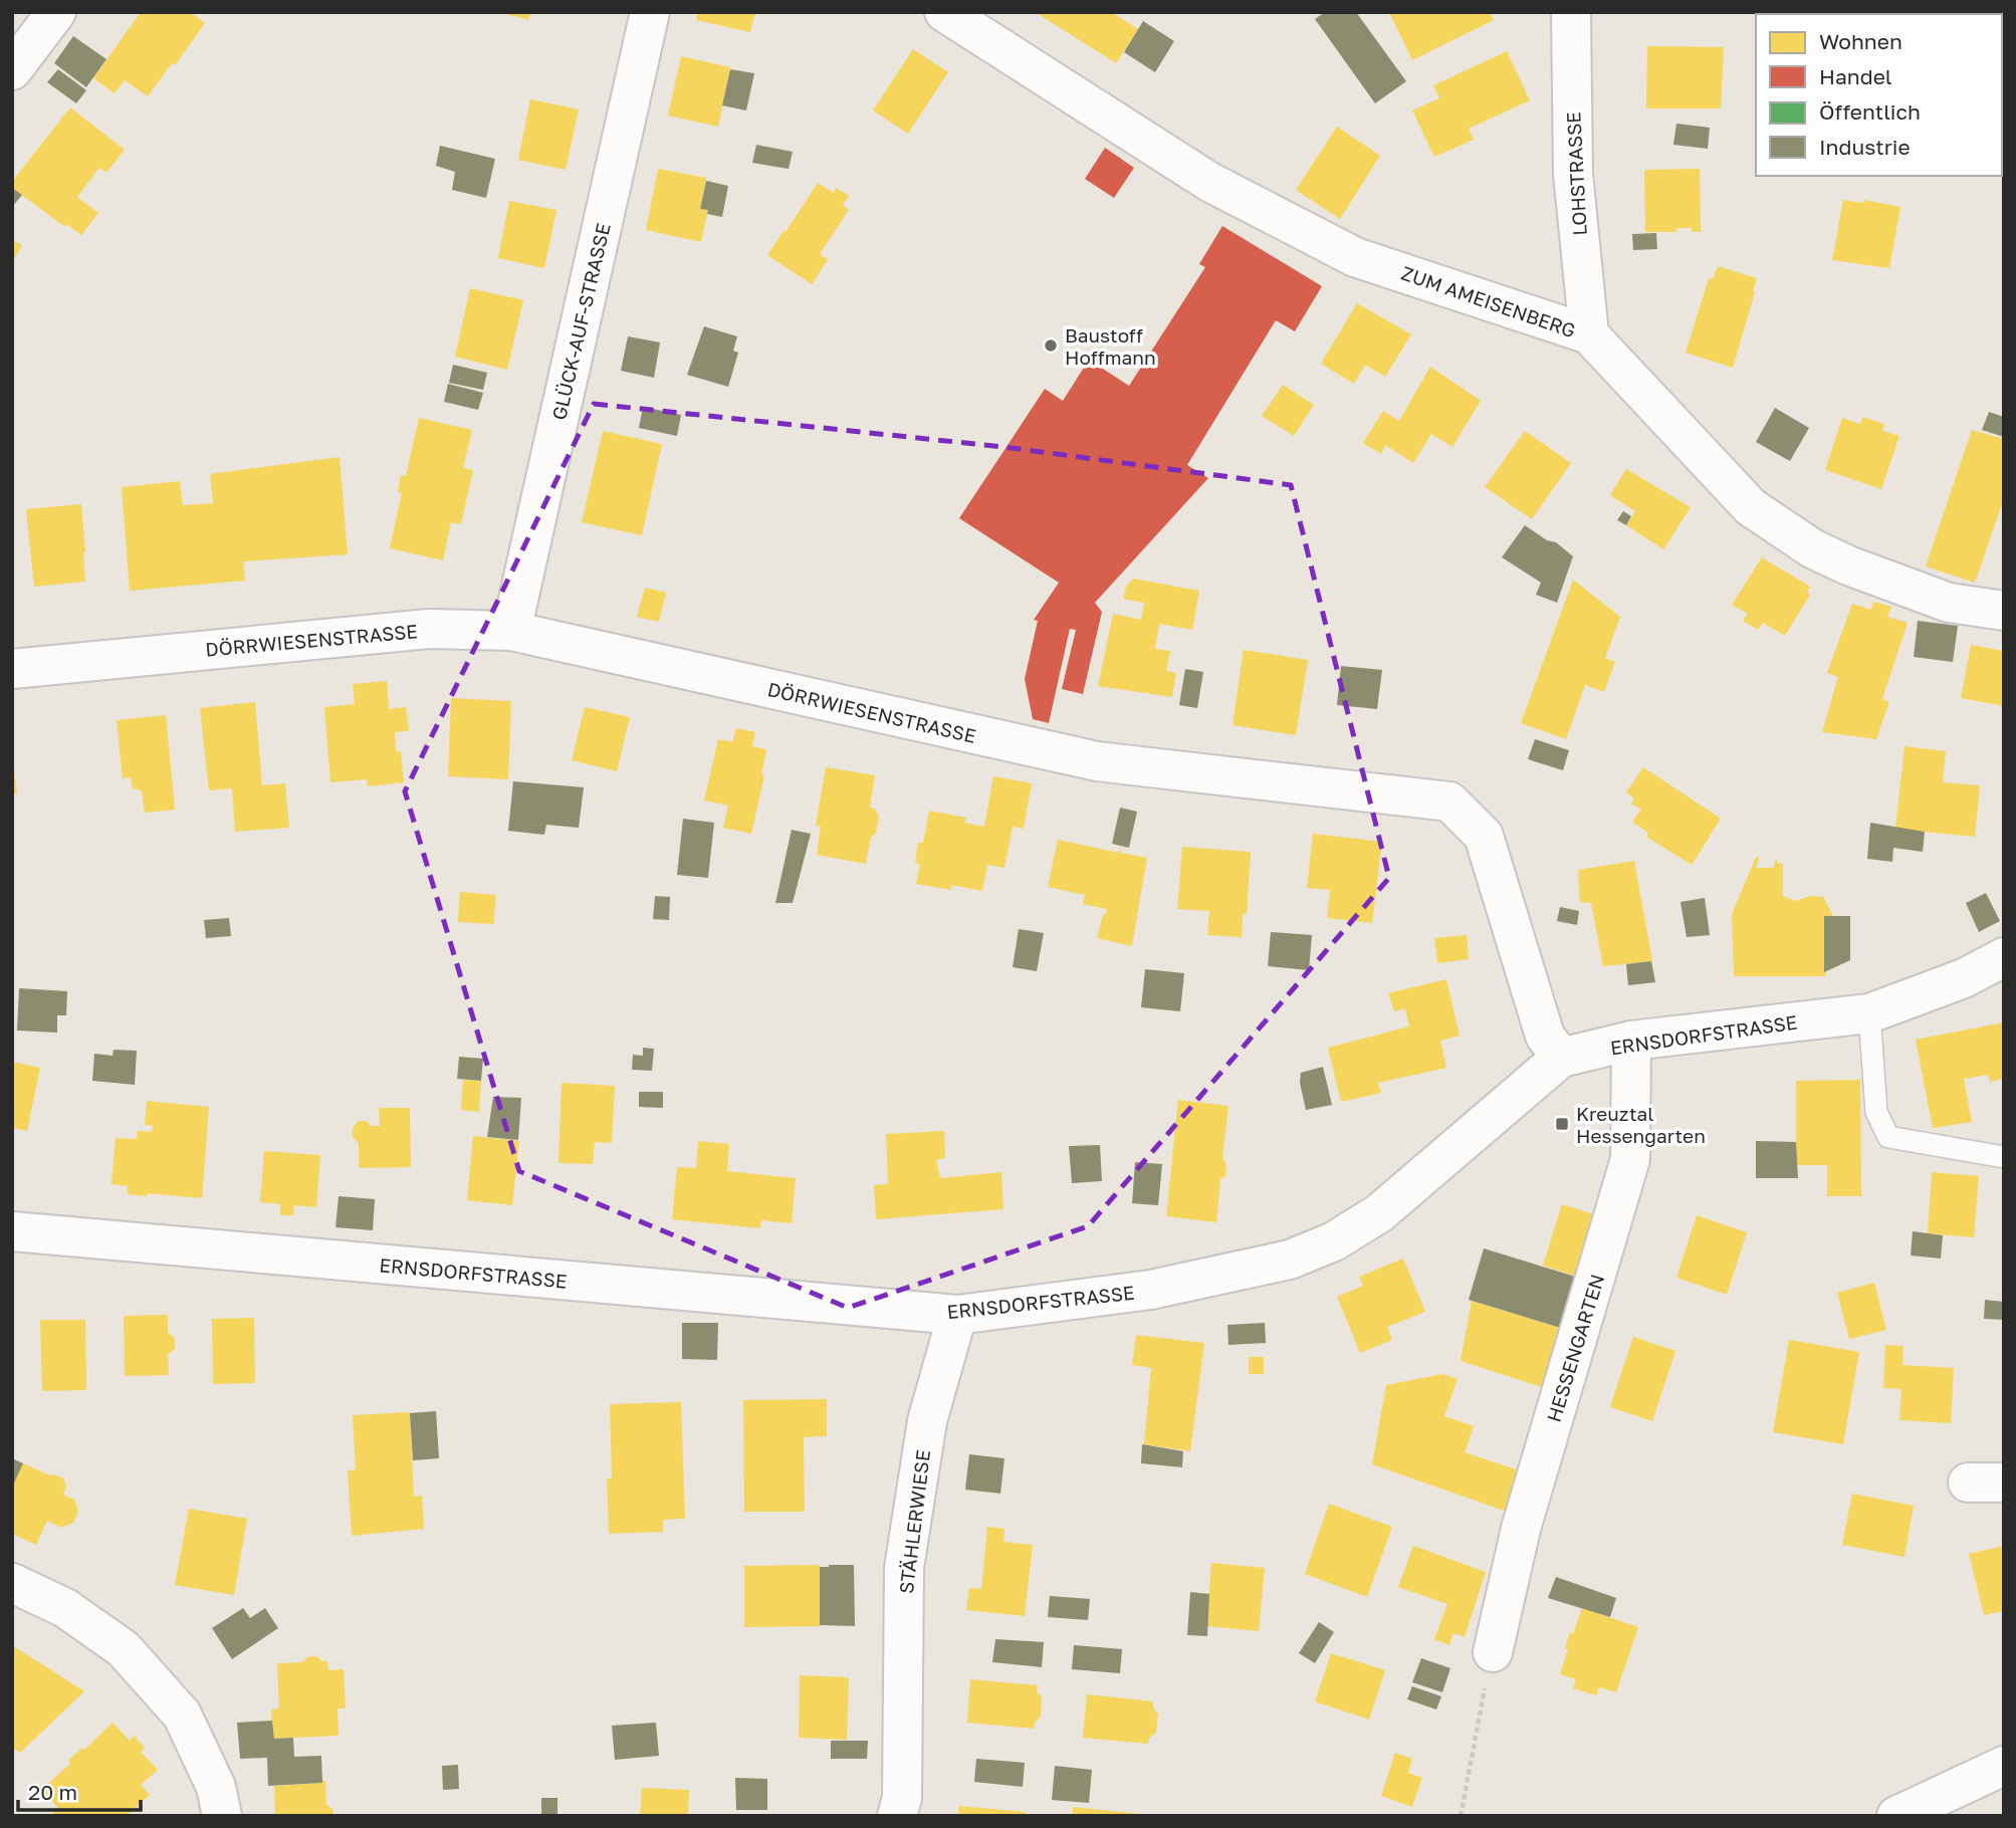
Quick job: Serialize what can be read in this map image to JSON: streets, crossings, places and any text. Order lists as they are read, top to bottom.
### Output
{
  "streets": {
    "street": [
      "LOHSTRASSE",
      "ZUM AMEISENBERG",
      "GLÜCK-AUF-STRASSE",
      "DÖRRWIESENSTRASSE",
      "ERNSDORFSTRASSE",
      "HESSENGARTEN",
      "STÄHLERWIESE"
    ]
  },
  "crossings": [
    ["LOHSTRASSE", "ZUM AMEISENBERG"],
    ["GLÜCK-AUF-STRASSE", "DÖRRWIESENSTRASSE"],
    ["DÖRRWIESENSTRASSE", "ERNSDORFSTRASSE"],
    ["ERNSDORFSTRASSE", "HESSENGARTEN"],
    ["ERNSDORFSTRASSE", "STÄHLERWIESE"]
  ],
  "places": {
    "other": ["Baustoff Hoffmann"],
    "transit": ["Kreuztal Hessengarten"]
  },
  "legend": [
    "Wohnen",
    "Handel",
    "Öffentlich",
    "Industrie"
  ],
  "scale_bar": "20 m"
}
